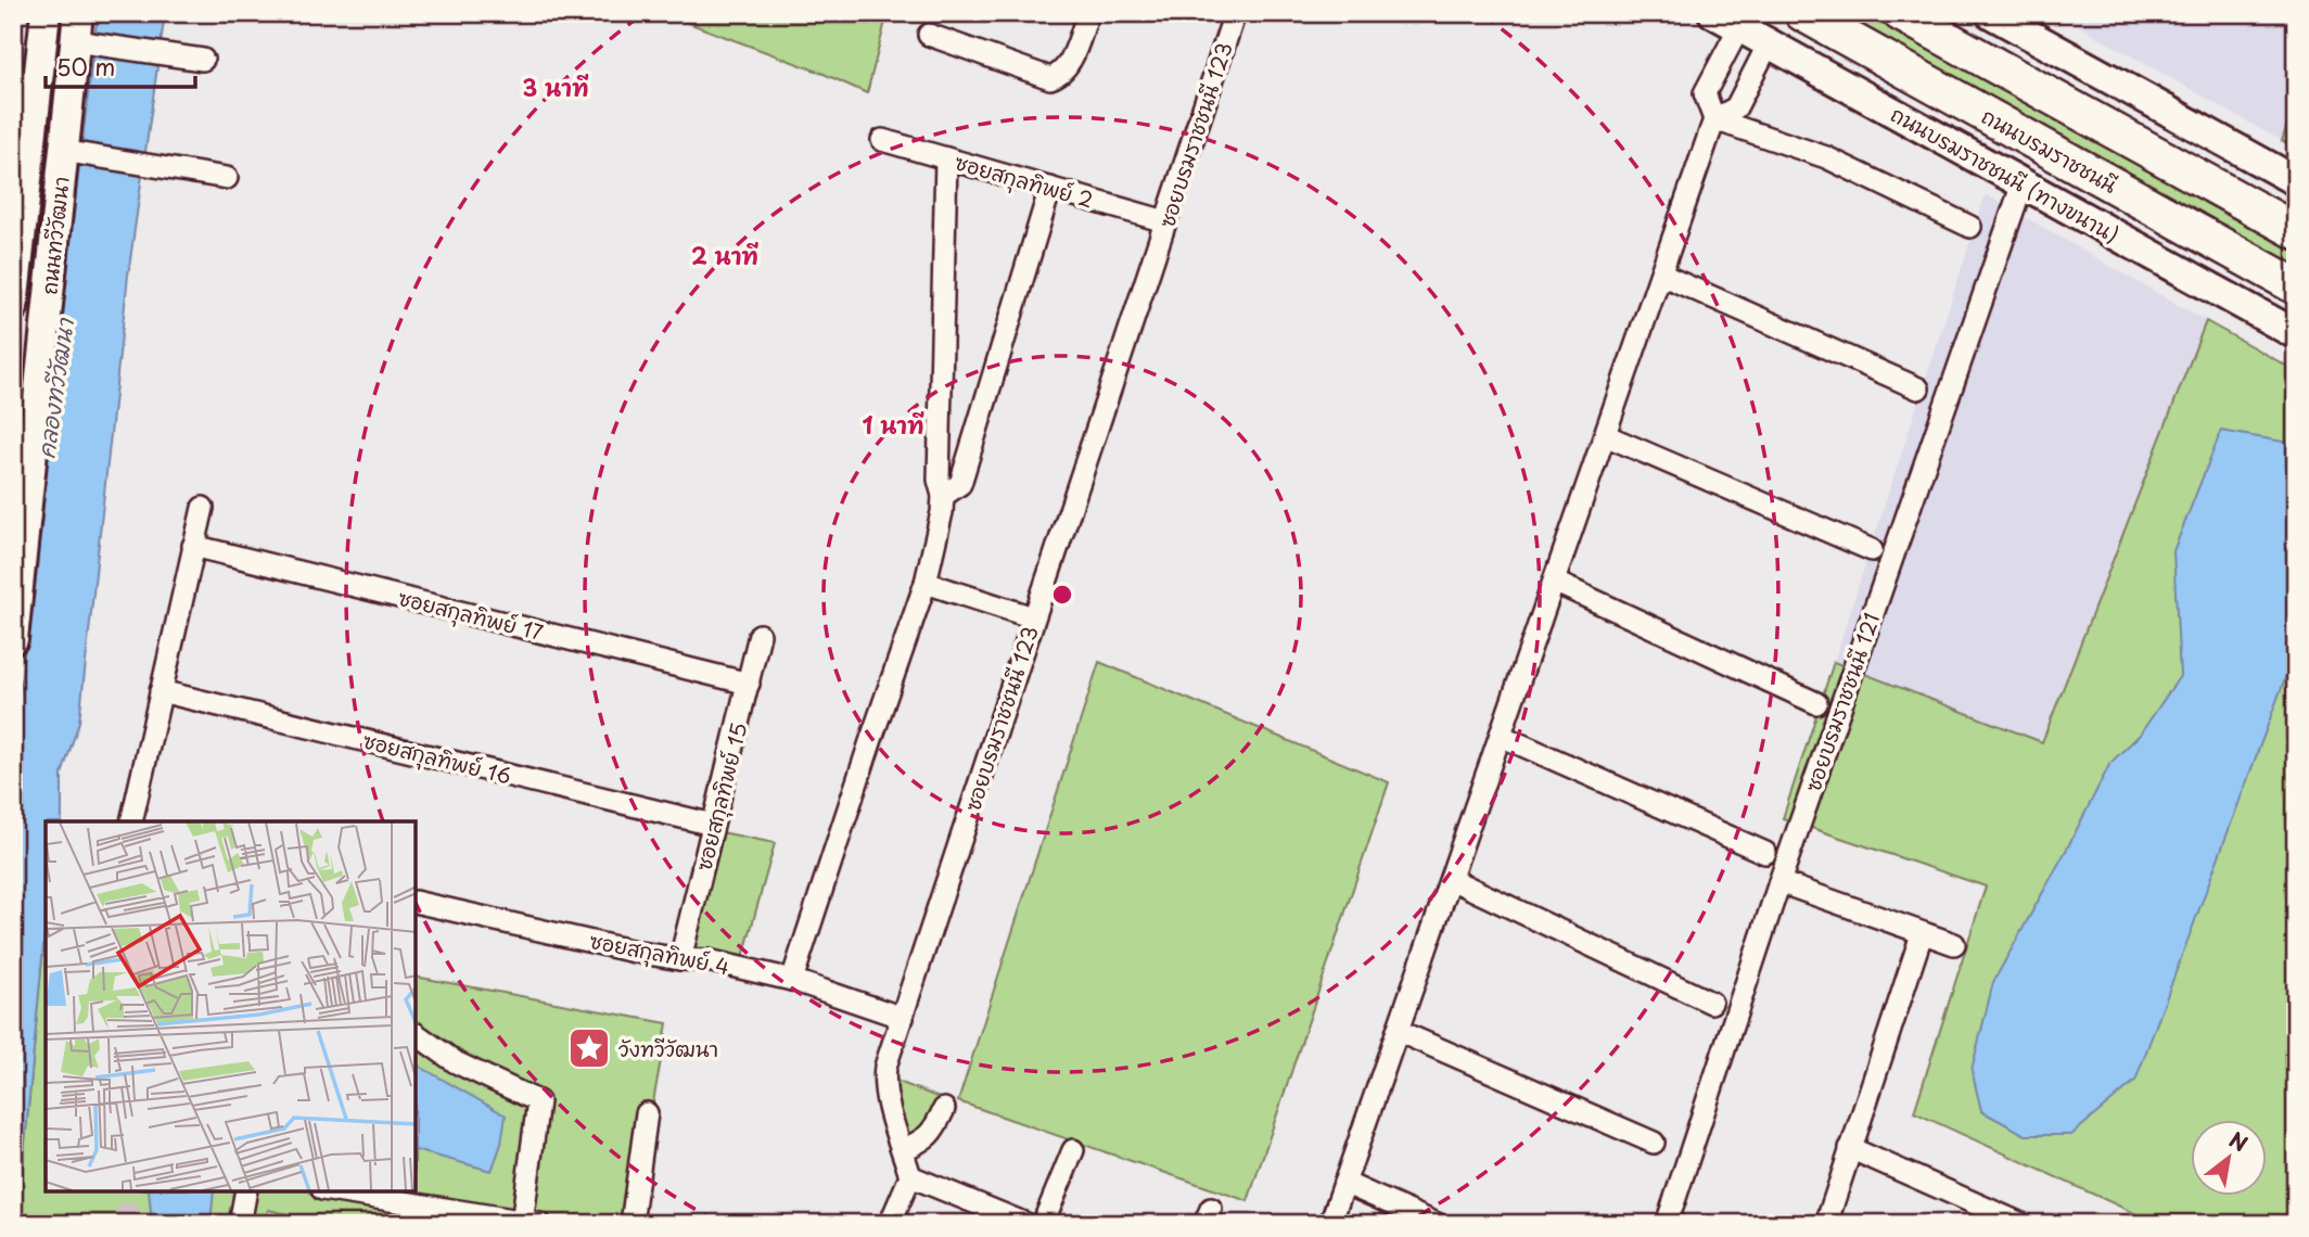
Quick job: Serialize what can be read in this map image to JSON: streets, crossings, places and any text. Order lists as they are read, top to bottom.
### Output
{
  "streets": {
    "highway": ["ถนนบรมราชชนนี"],
    "main road": ["ถนนบรมราชชนนี (ทางขนาน)", "ถนนทวีวัฒนา"],
    "street": [
      "ซอยบรมราชชนนี 123",
      "ซอยสกุลทิพย์ 2",
      "ซอยสกุลทิพย์ 17",
      "ซอยบรมราชชนนี 121",
      "ซอยสกุลทิพย์ 16",
      "ซอยสกุลทิพย์ 15",
      "ซอยสกุลทิพย์ 4"
    ]
  },
  "crossings": [
    ["ซอยบรมราชชนนี 123", "ซอยสกุลทิพย์ 2"],
    ["ซอยบรมราชชนนี 123", "ซอยสกุลทิพย์ 4"],
    ["ถนนบรมราชชนนี (ทางขนาน)", "ซอยบรมราชชนนี 121"],
    ["ซอยสกุลทิพย์ 17", "ซอยสกุลทิพย์ 15"],
    ["ซอยสกุลทิพย์ 16", "ซอยสกุลทิพย์ 15"],
    ["ซอยสกุลทิพย์ 15", "ซอยสกุลทิพย์ 4"]
  ],
  "water": ["คลองทวีวัฒนา"],
  "places": {
    "place": ["วังทวีวัฒนา"]
  },
  "scale_bar": "50 m",
  "north": "top right",
  "rings": ["3 นาที", "2 นาที", "1 นาที"]
}
